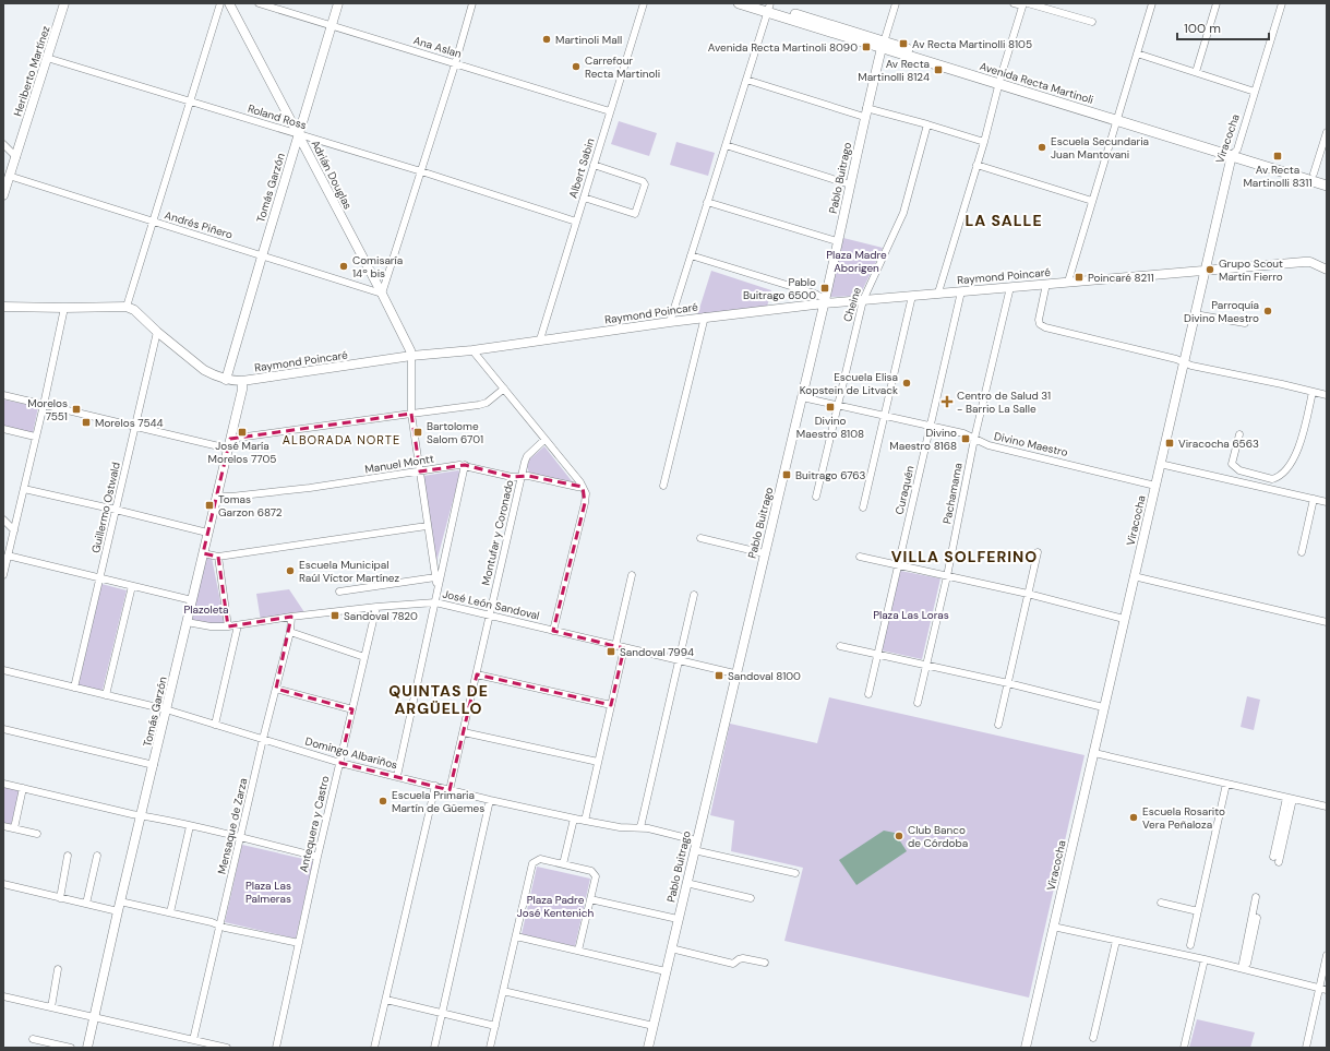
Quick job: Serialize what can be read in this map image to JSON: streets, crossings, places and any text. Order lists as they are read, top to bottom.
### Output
{
  "streets": {
    "main road": [
      "Heriberto Martínez",
      "Avenida Recta Martinoli",
      "Viracocha",
      "Adrián Douglas",
      "Pablo Buitrago",
      "Tomás Garzón",
      "Raymond Poincaré"
    ],
    "street": [
      "Ana Aslan",
      "Roland Ross",
      "Albert Sabin",
      "Andrés Piñero",
      "Cheine",
      "Divino Maestro",
      "Manuel Montt",
      "Curaquén",
      "Pachamama",
      "Guillermo Ostwald",
      "Montufar y Coronado",
      "José León Sandoval",
      "Domingo Albariños",
      "Antequera y Castro",
      "Mensaque de Zarza"
    ]
  },
  "crossings": [
    ["Ana Aslan", "Albert Sabin"],
    ["Ana Aslan", "Tomás Garzón"],
    ["Heriberto Martínez", "Roland Ross"],
    ["Heriberto Martínez", "Andrés Piñero"],
    ["Avenida Recta Martinoli", "Viracocha"],
    ["Avenida Recta Martinoli", "Pablo Buitrago"],
    ["Roland Ross", "Albert Sabin"],
    ["Roland Ross", "Adrián Douglas"],
    ["Roland Ross", "Tomás Garzón"],
    ["Viracocha", "Raymond Poincaré"],
    ["Viracocha", "Divino Maestro"],
    ["Albert Sabin", "Raymond Poincaré"],
    ["Adrián Douglas", "Tomás Garzón"],
    ["Adrián Douglas", "Andrés Piñero"],
    ["Adrián Douglas", "Raymond Poincaré"],
    ["Pablo Buitrago", "Raymond Poincaré"],
    ["Pablo Buitrago", "Divino Maestro"],
    ["Pablo Buitrago", "José León Sandoval"],
    ["Pablo Buitrago", "Domingo Albariños"],
    ["Tomás Garzón", "Andrés Piñero"],
    ["Tomás Garzón", "Raymond Poincaré"],
    ["Tomás Garzón", "Manuel Montt"],
    ["Tomás Garzón", "José León Sandoval"],
    ["Tomás Garzón", "Domingo Albariños"],
    ["Raymond Poincaré", "Cheine"],
    ["Raymond Poincaré", "Curaquén"],
    ["Raymond Poincaré", "Pachamama"],
    ["Raymond Poincaré", "Guillermo Ostwald"],
    ["Cheine", "Divino Maestro"],
    ["Divino Maestro", "Curaquén"],
    ["Divino Maestro", "Pachamama"],
    ["Manuel Montt", "Montufar y Coronado"],
    ["Guillermo Ostwald", "Domingo Albariños"],
    ["Montufar y Coronado", "José León Sandoval"],
    ["Montufar y Coronado", "Domingo Albariños"],
    ["José León Sandoval", "Antequera y Castro"],
    ["José León Sandoval", "Mensaque de Zarza"],
    ["Domingo Albariños", "Antequera y Castro"],
    ["Domingo Albariños", "Mensaque de Zarza"]
  ],
  "districts": [
    "LA SALLE",
    "ALBORADA NORTE",
    "VILLA SOLFERINO",
    "QUINTAS DE ARGÜELLO"
  ],
  "parks": [
    "Plaza Madre Aborigen",
    "Plazoleta",
    "Plaza Las Loras",
    "Plaza Las Palmeras",
    "Plaza Padre José Kentenich"
  ],
  "places": {
    "other": [
      "Martinoli Mall",
      "Carrefour Recta Martinoli",
      "Escuela Secundaria Juan Mantovani",
      "Comisaría 14º bis",
      "Grupo Scout Martín Fierro",
      "Parroquía Divino Maestro",
      "Escuela Elisa Kopstein de Litvack",
      "Escuela Municipal Raúl Víctor Martínez",
      "Escuela Primaria Martín de Güemes",
      "Escuela Rosarito Vera Peñaloza",
      "Club Banco de Córdoba"
    ],
    "transit": [
      "Av Recta Martinolli 8105",
      "Avenida Recta Martinoli 8090",
      "Av Recta Martinolli 8124",
      "Av Recta Martinolli 8311",
      "Poincaré 8211",
      "Pablo Buitrago 6500",
      "Divino Maestro 8108",
      "Morelos 7551",
      "Morelos 7544",
      "José María Morelos 7705",
      "Bartolome Salom 6701",
      "Divino Maestro 8168",
      "Viracocha 6563",
      "Buitrago 6763",
      "Tomas Garzon 6872",
      "Sandoval 7820",
      "Sandoval 7994",
      "Sandoval 8100"
    ],
    "health": ["Centro de Salud 31 - Barrio La Salle"]
  },
  "scale_bar": "100 m"
}
